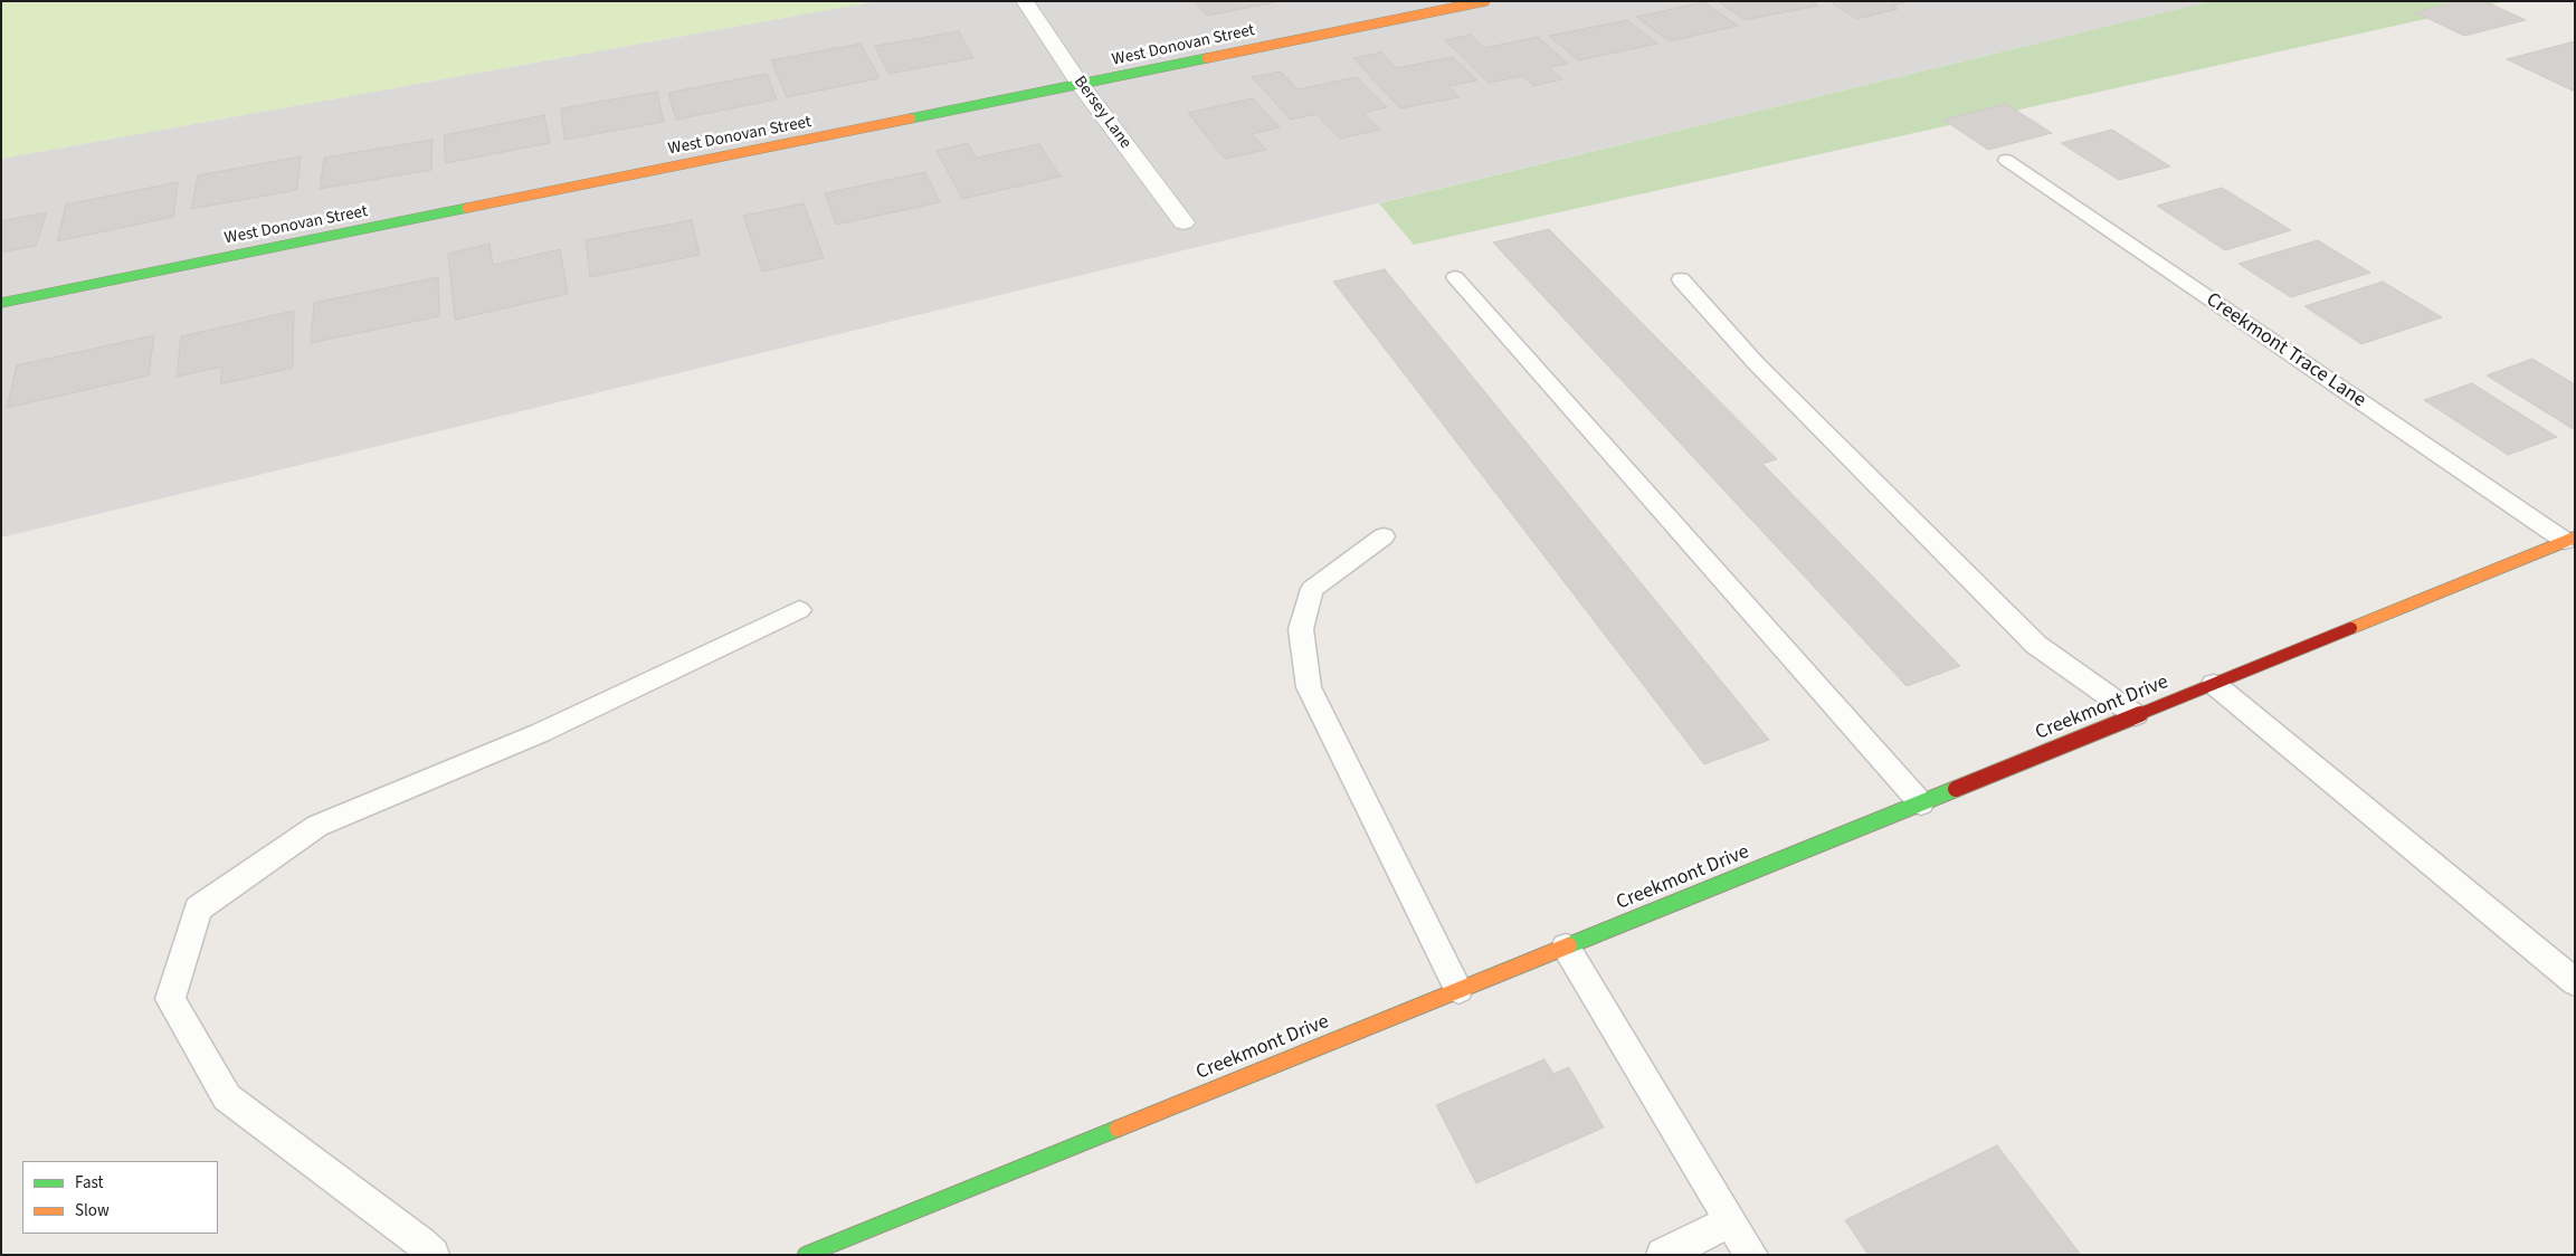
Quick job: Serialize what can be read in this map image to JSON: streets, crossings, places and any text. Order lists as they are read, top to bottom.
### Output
{
  "streets": {
    "street": ["West Donovan Street", "Bersey Lane", "Creekmont Drive"],
    "lane": ["Creekmont Trace Lane"]
  },
  "crossings": [
    ["West Donovan Street", "Bersey Lane"],
    ["Creekmont Trace Lane", "Creekmont Drive"]
  ],
  "legend": ["Fast", "Slow"]
}
